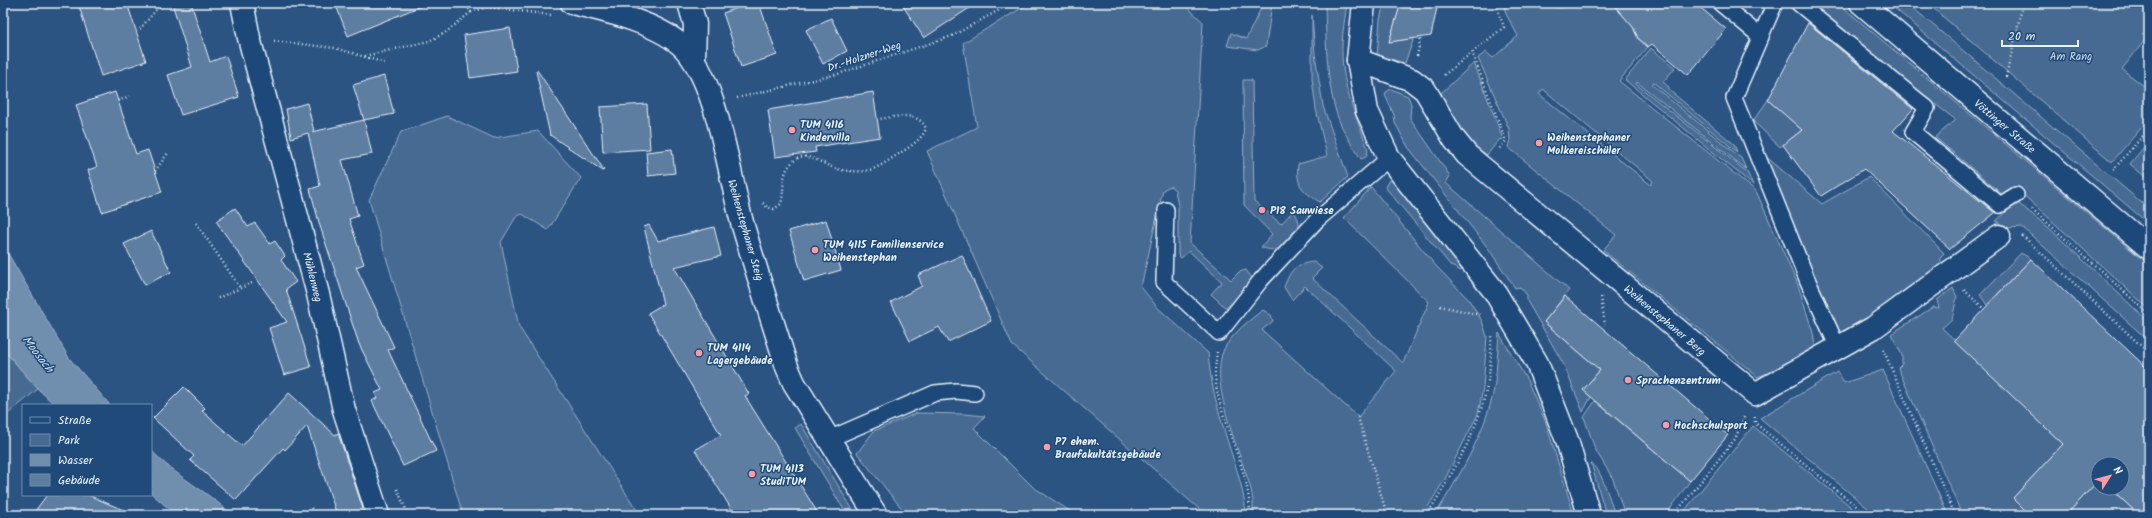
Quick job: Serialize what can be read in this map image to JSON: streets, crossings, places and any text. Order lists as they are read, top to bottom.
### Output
{
  "streets": {
    "street": [
      "Vöttinger Straße",
      "Weihenstephaner Steig",
      "Mühlenweg",
      "Weihenstephaner Berg"
    ],
    "path": ["Dr.-Holzner-Weg"]
  },
  "crossings": [
    ["Dr.-Holzner-Weg", "Weihenstephaner Steig"]
  ],
  "water": ["Moosach"],
  "parks": ["Am Rang"],
  "places": [
    "TUM 4116 Kindervilla",
    "Weihenstephaner Molkereischüler",
    "P18 Sauwiese",
    "TUM 4115 Familienservice Weihenstephan",
    "TUM 4114 Lagergebäude",
    "Sprachenzentrum",
    "Hochschulsport",
    "P7 ehem. Braufakultätsgebäude",
    "TUM 4113 StudiTUM"
  ],
  "legend": [
    "Straße",
    "Park",
    "Wasser",
    "Gebäude"
  ],
  "scale_bar": "20 m",
  "north": "top right"
}
